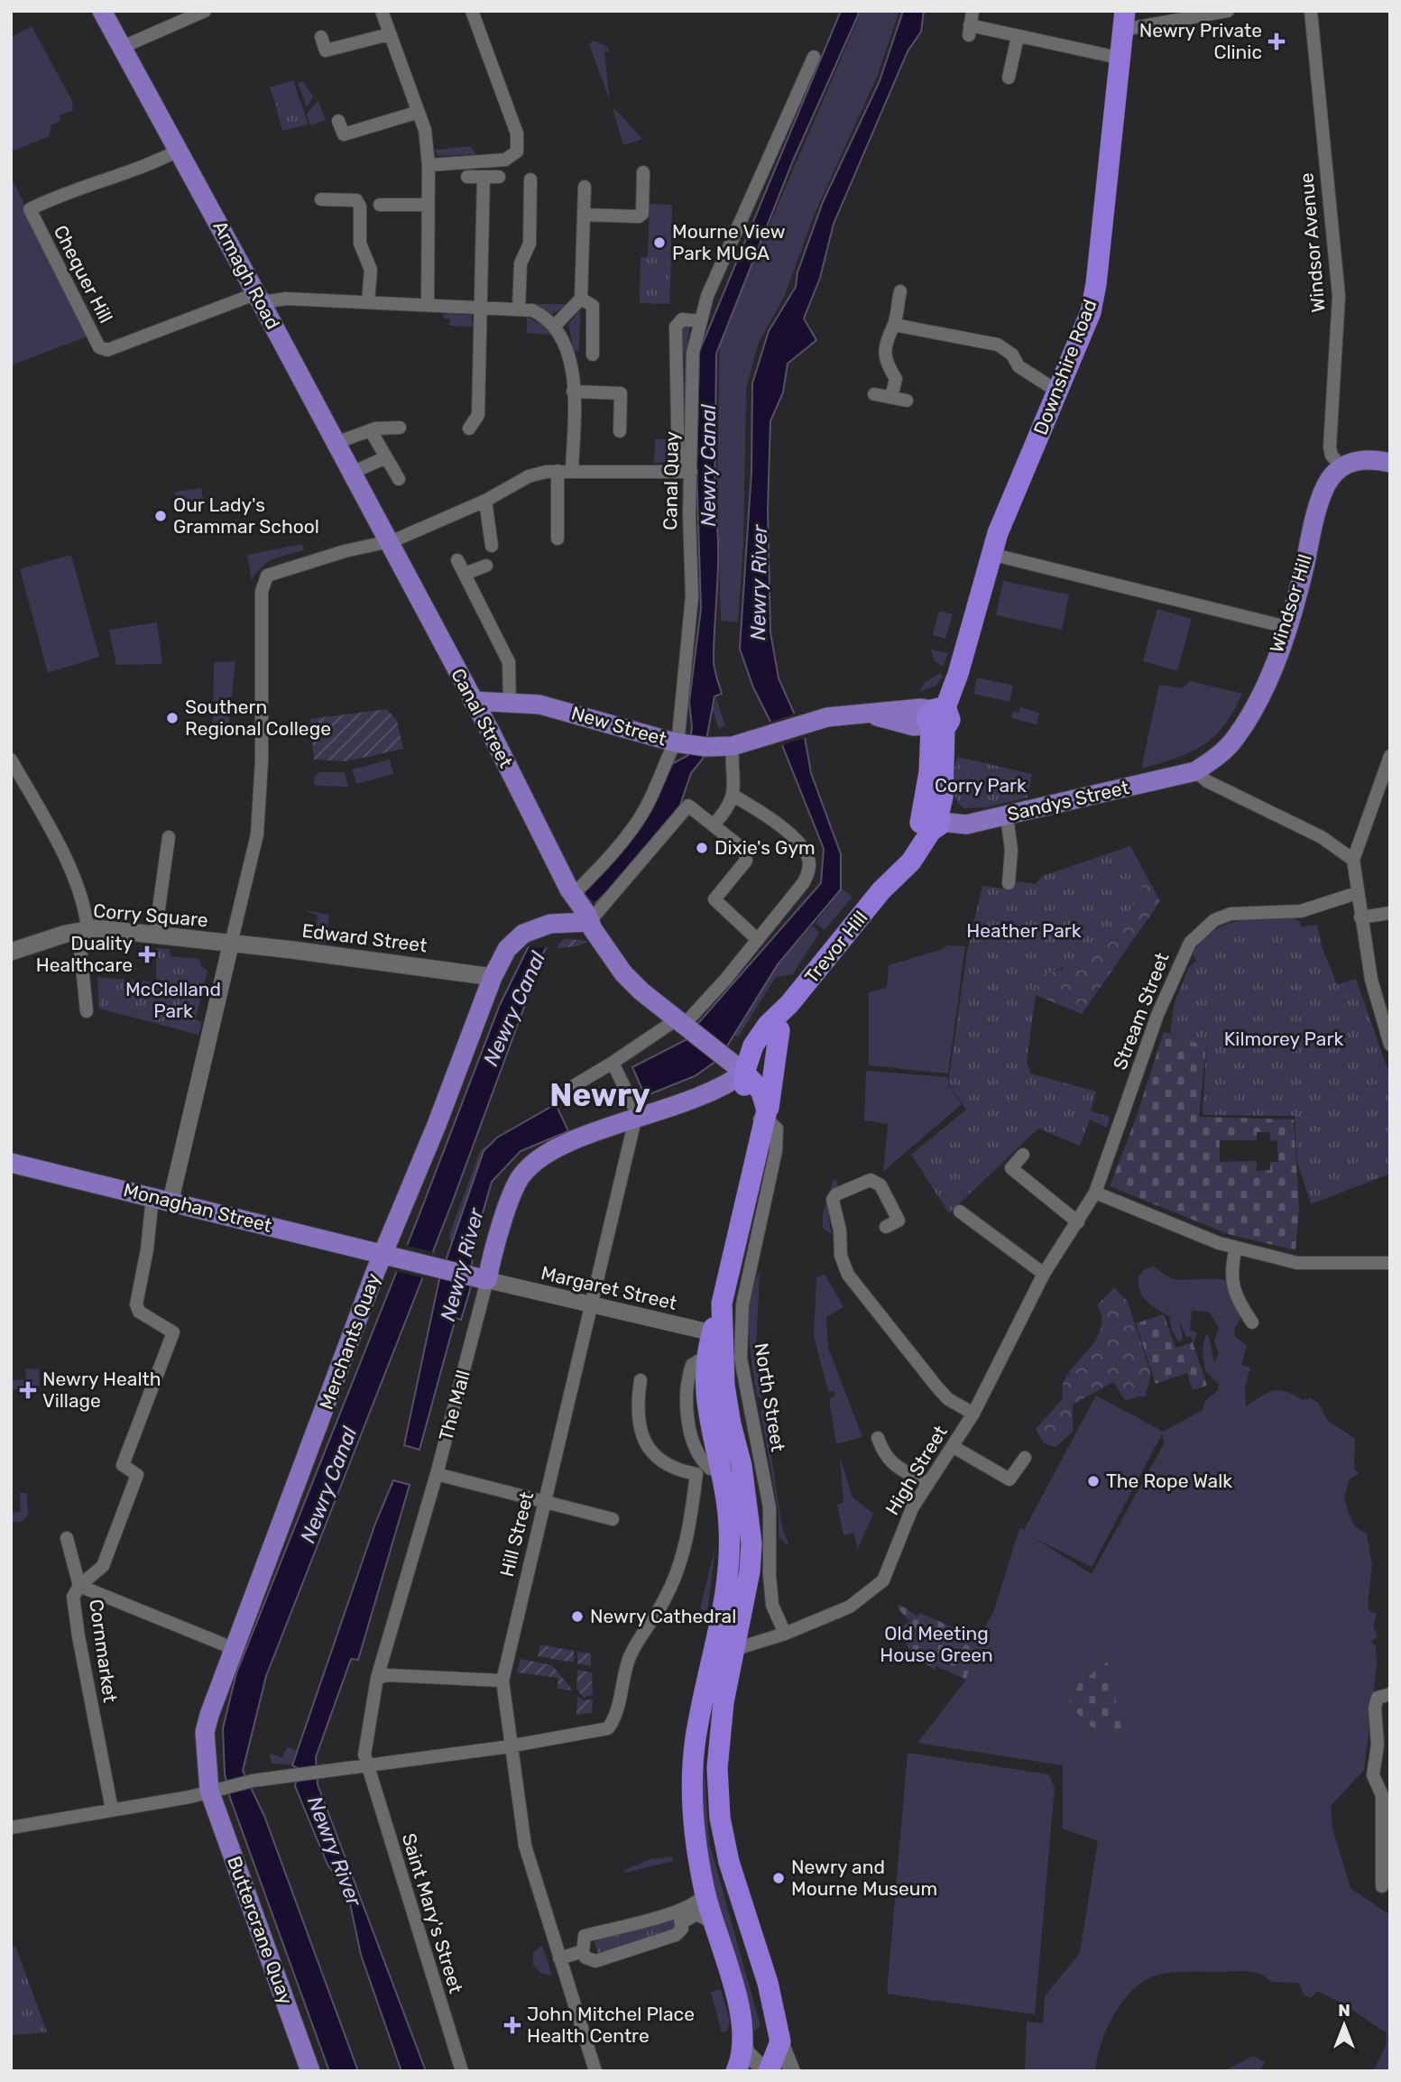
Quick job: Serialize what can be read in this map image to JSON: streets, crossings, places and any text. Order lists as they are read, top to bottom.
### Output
{
  "streets": {
    "highway": ["Downshire Road", "Trevor Hill"],
    "main road": [
      "Armagh Road",
      "Windsor Hill",
      "Canal Street",
      "New Street",
      "Sandys Street",
      "Corry Square",
      "Edward Street",
      "Monaghan Street",
      "Merchants Quay",
      "The Mall",
      "Buttercrane Quay"
    ],
    "street": [
      "Windsor Avenue",
      "Chequer Hill",
      "Canal Quay",
      "Stream Street",
      "Margaret Street",
      "North Street",
      "High Street",
      "Hill Street",
      "Cornmarket",
      "Saint Mary's Street"
    ]
  },
  "crossings": [
    ["Windsor Avenue", "Windsor Hill"],
    ["Chequer Hill", "Armagh Road"],
    ["Armagh Road", "Canal Street"],
    ["Downshire Road", "New Street"],
    ["Downshire Road", "Sandys Street"],
    ["Downshire Road", "Trevor Hill"],
    ["Canal Quay", "Canal Street"],
    ["Canal Quay", "New Street"],
    ["Canal Quay", "Merchants Quay"],
    ["Windsor Hill", "Sandys Street"],
    ["Canal Street", "New Street"],
    ["Canal Street", "Trevor Hill"],
    ["Canal Street", "Merchants Quay"],
    ["Canal Street", "The Mall"],
    ["Sandys Street", "Trevor Hill"],
    ["Corry Square", "Edward Street"],
    ["Edward Street", "Merchants Quay"],
    ["Trevor Hill", "The Mall"],
    ["Stream Street", "High Street"],
    ["Monaghan Street", "Margaret Street"],
    ["Monaghan Street", "Merchants Quay"],
    ["Monaghan Street", "The Mall"],
    ["Margaret Street", "The Mall"],
    ["Margaret Street", "Hill Street"],
    ["Merchants Quay", "Cornmarket"],
    ["Merchants Quay", "Buttercrane Quay"],
    ["North Street", "High Street"],
    ["The Mall", "Hill Street"],
    ["The Mall", "Saint Mary's Street"]
  ],
  "districts": ["Newry"],
  "water": ["Newry Canal", "Newry River"],
  "parks": [
    "Corry Park",
    "Heather Park",
    "McClelland Park",
    "Kilmorey Park",
    "Old Meeting House Green"
  ],
  "places": {
    "health": [
      "Newry Private Clinic",
      "Duality Healthcare",
      "Newry Health Village",
      "John Mitchel Place Health Centre"
    ],
    "other": [
      "Mourne View Park MUGA",
      "Our Lady's Grammar School",
      "Southern Regional College",
      "Dixie's Gym",
      "The Rope Walk",
      "Newry Cathedral",
      "Newry and Mourne Museum"
    ]
  },
  "north": "top"
}
